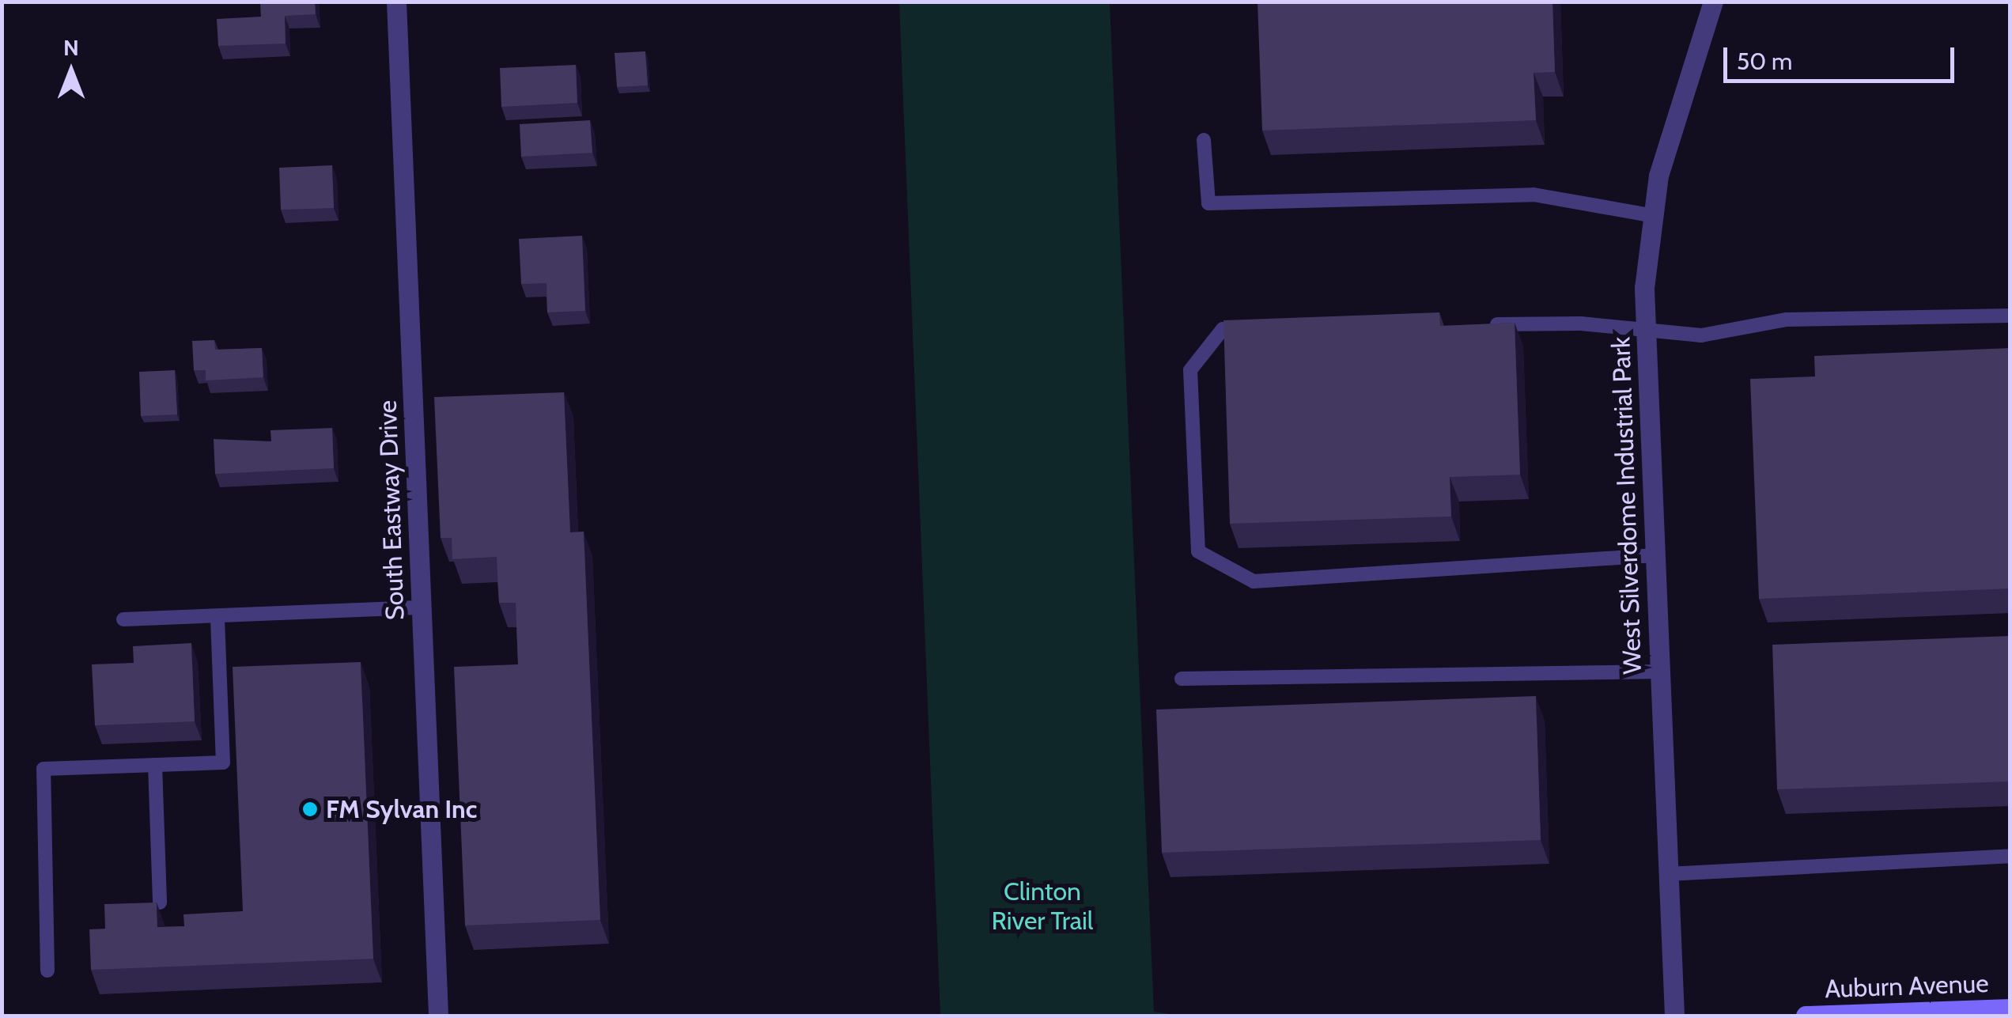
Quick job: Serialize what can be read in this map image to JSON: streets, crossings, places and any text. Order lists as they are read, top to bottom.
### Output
{
  "streets": {
    "main road": ["Auburn Avenue"],
    "street": ["West Silverdome Industrial Park", "South Eastway Drive"]
  },
  "parks": ["Clinton River Trail"],
  "places": ["FM Sylvan Inc"],
  "scale_bar": "50 m",
  "north": "top"
}
